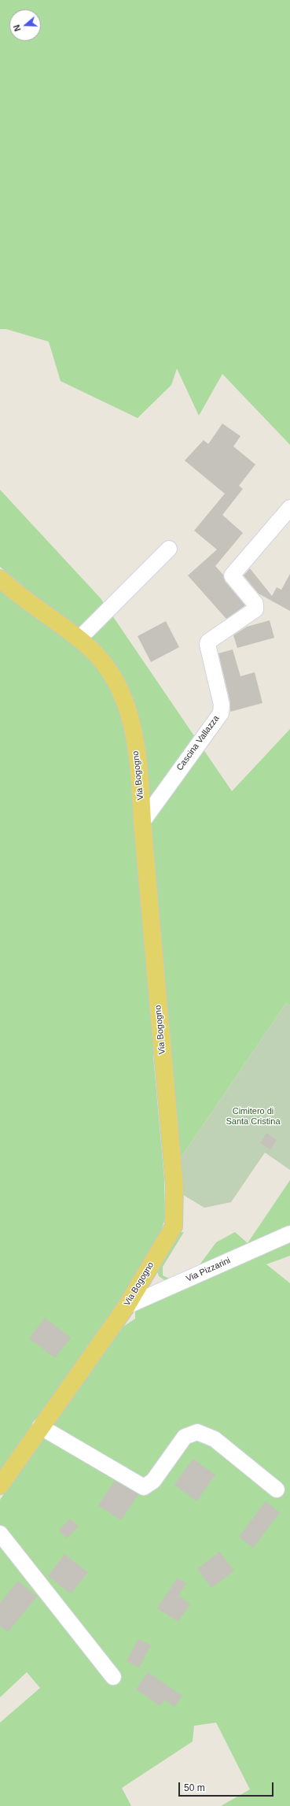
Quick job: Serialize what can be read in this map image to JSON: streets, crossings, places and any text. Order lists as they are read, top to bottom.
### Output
{
  "streets": {
    "main road": ["Via Bogogno"],
    "street": ["Cascina Vallazza", "Via Pizzarini"]
  },
  "crossings": [
    ["Cascina Vallazza", "Via Bogogno"],
    ["Via Bogogno", "Via Pizzarini"]
  ],
  "parks": ["Cimitero di Santa Cristina"],
  "scale_bar": "50 m",
  "north": "left"
}
